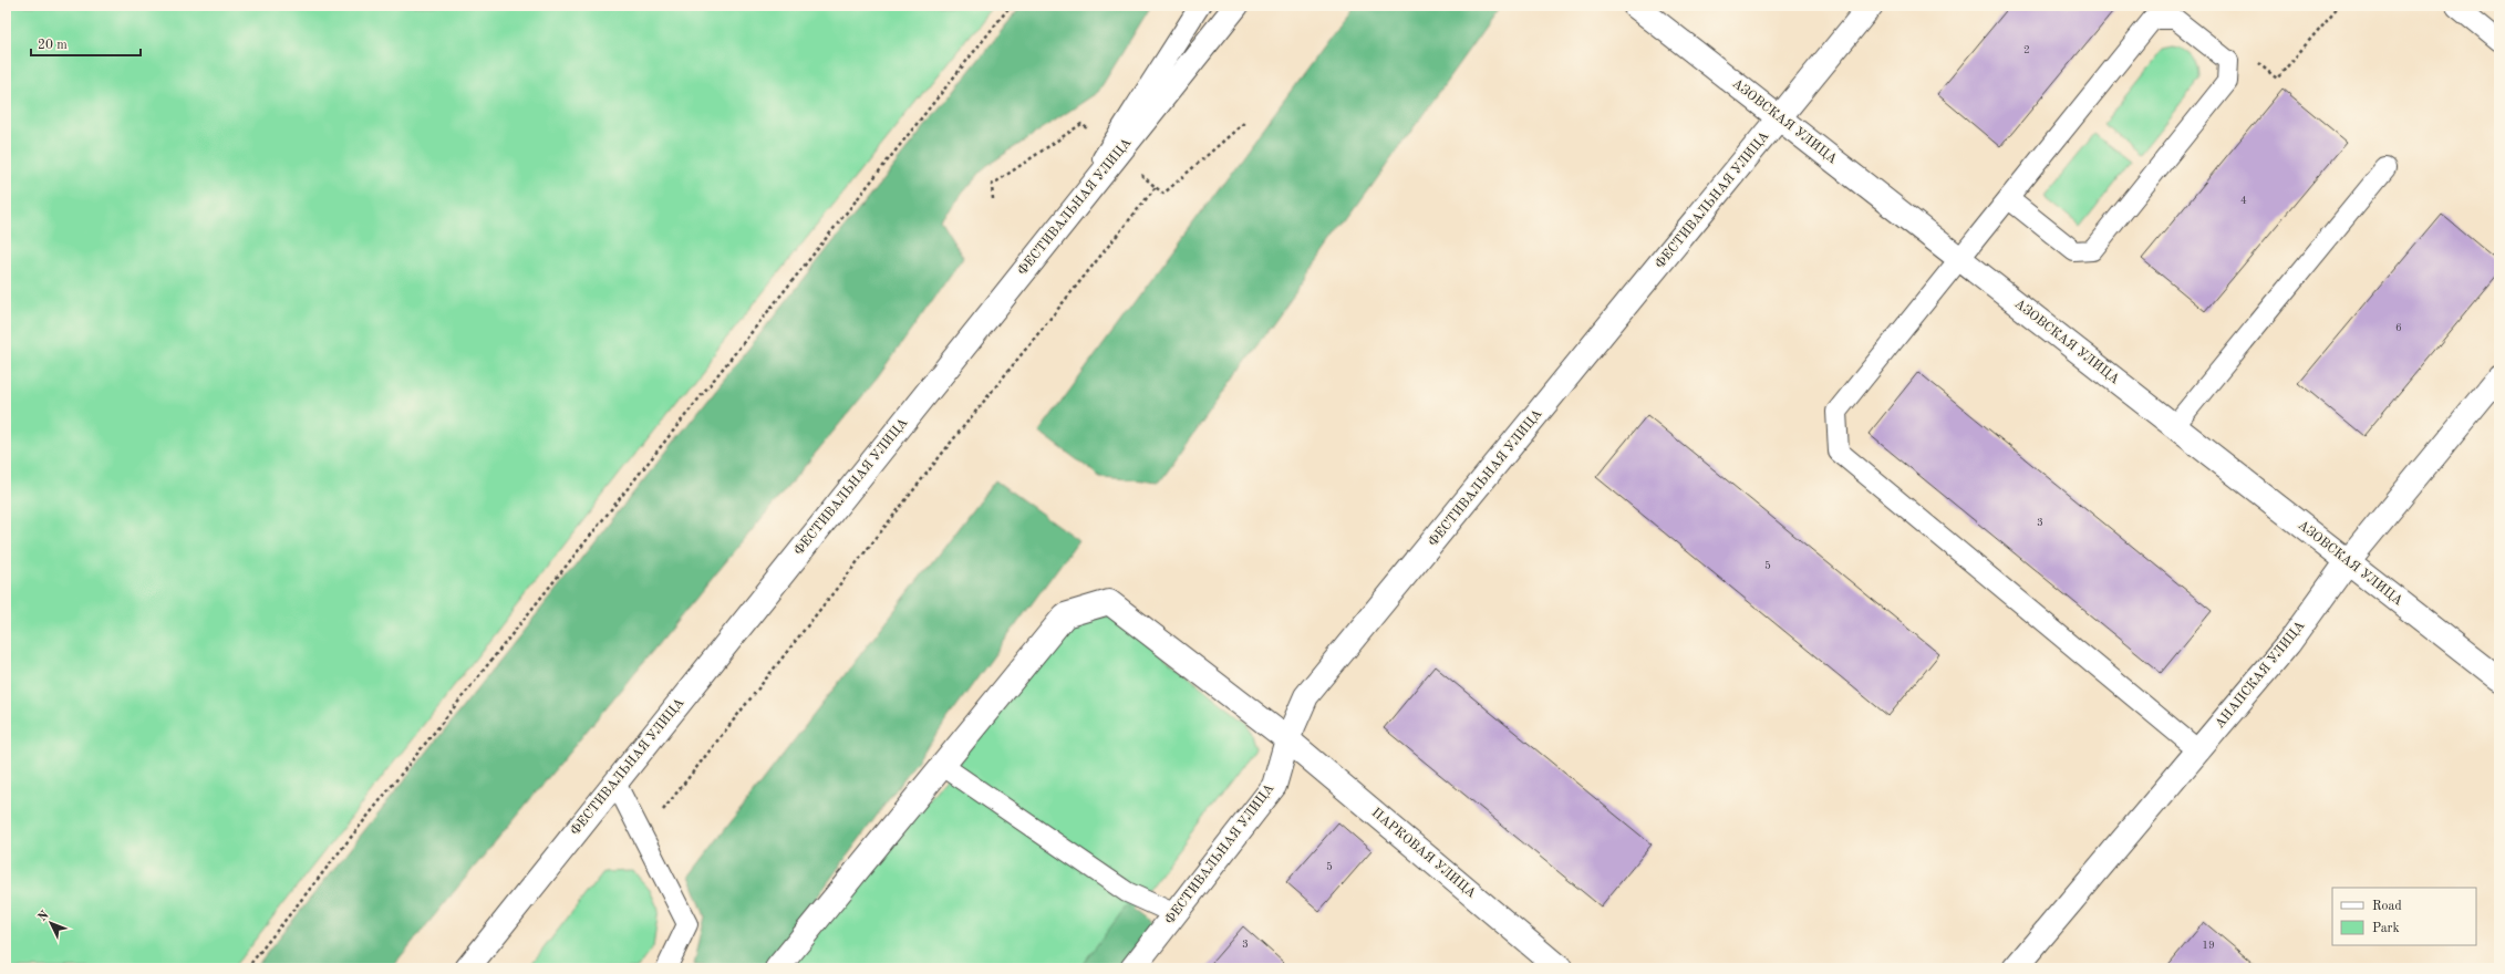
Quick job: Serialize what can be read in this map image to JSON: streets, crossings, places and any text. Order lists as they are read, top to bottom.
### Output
{
  "streets": {
    "street": [
      "АЗОВСКАЯ УЛИЦА",
      "ФЕСТИВАЛЬНАЯ УЛИЦА",
      "АНАПСКАЯ УЛИЦА",
      "ПАРКОВАЯ УЛИЦА"
    ]
  },
  "crossings": [
    ["АЗОВСКАЯ УЛИЦА", "ФЕСТИВАЛЬНАЯ УЛИЦА"],
    ["АЗОВСКАЯ УЛИЦА", "АНАПСКАЯ УЛИЦА"],
    ["ФЕСТИВАЛЬНАЯ УЛИЦА", "ПАРКОВАЯ УЛИЦА"]
  ],
  "house_numbers": [
    "2",
    "4",
    "6",
    "3",
    "5",
    "5",
    "3",
    "19"
  ],
  "legend": ["Road", "Park"],
  "scale_bar": "20 m",
  "north": "top left"
}
